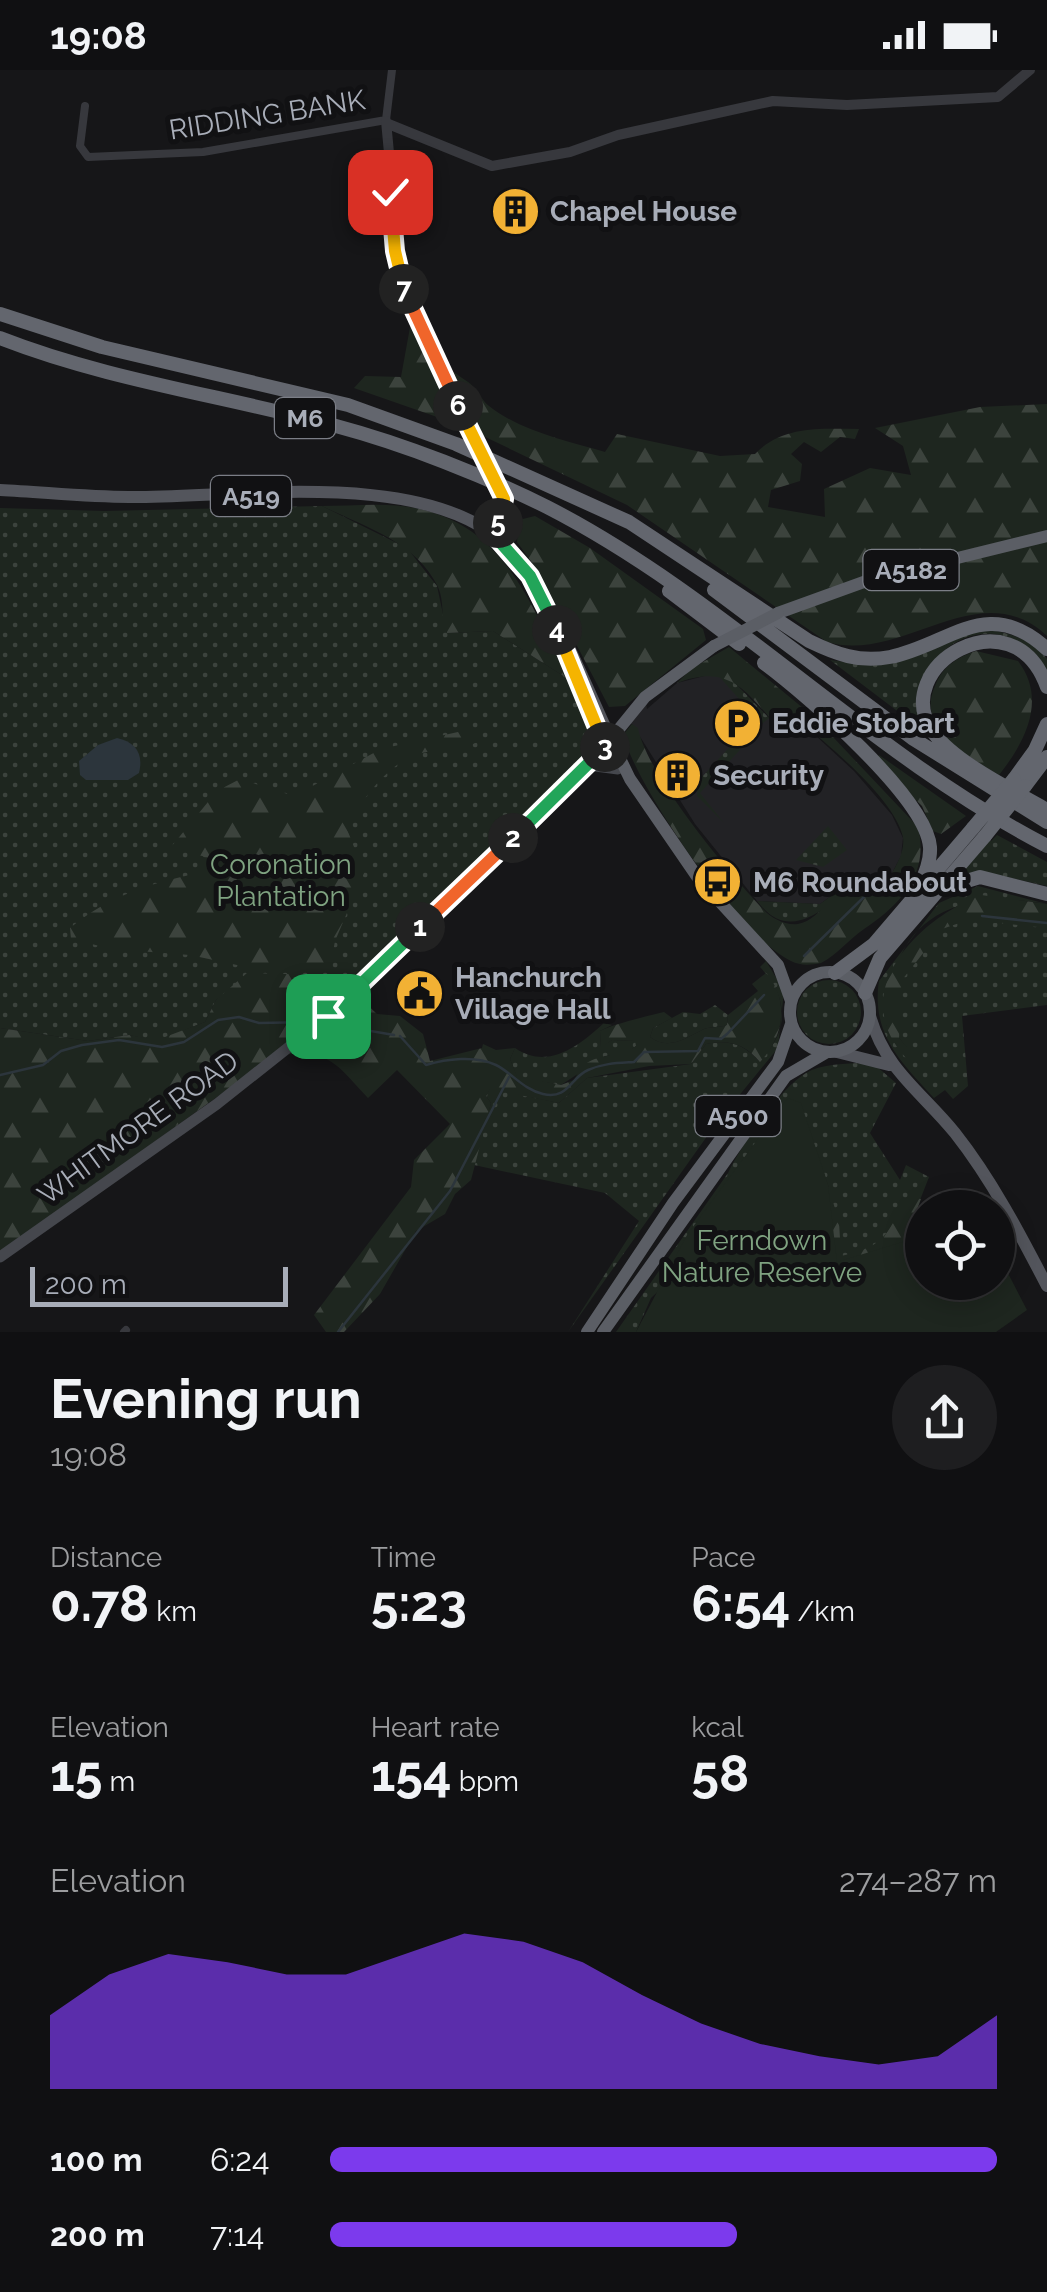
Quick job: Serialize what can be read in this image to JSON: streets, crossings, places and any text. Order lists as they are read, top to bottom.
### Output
{
  "streets": {
    "highway": [
      "M6",
      "A519",
      "A5182",
      "A500"
    ],
    "main road": ["WHITMORE ROAD"],
    "street": ["RIDDING BANK"]
  },
  "crossings": [
    ["M6", "A519"],
    ["M6", "A500"],
    ["A519", "A5182"],
    ["A519", "A500"],
    ["A519", "WHITMORE ROAD"],
    ["A5182", "WHITMORE ROAD"]
  ],
  "parks": ["Coronation Plantation", "Ferndown Nature Reserve"],
  "places": {
    "building": ["Chapel House", "Security"],
    "parking": ["Eddie Stobart"],
    "bus stop": ["M6 Roundabout"],
    "public building": ["Hanchurch Village Hall"]
  },
  "scale_bar": "200 m",
  "page": {
    "status": "19:08",
    "pins": [
      "7",
      "6",
      "5",
      "4",
      "3",
      "2",
      "1"
    ],
    "scale": "200 m",
    "heading": ["Evening run", "19:08"],
    "stats": [
      ["Distance", "0.78 km"],
      ["Time", "5:23"],
      ["Pace", "6:54 /km"],
      ["Elevation", "15 m"],
      ["Heart rate", "154 bpm"],
      ["kcal", "58"]
    ],
    "chart": ["Elevation", "274–287 m"],
    "list": [
      {
        "name": "100 m",
        "note": "6:24"
      },
      {
        "name": "200 m",
        "note": "7:14"
      }
    ]
  }
}
